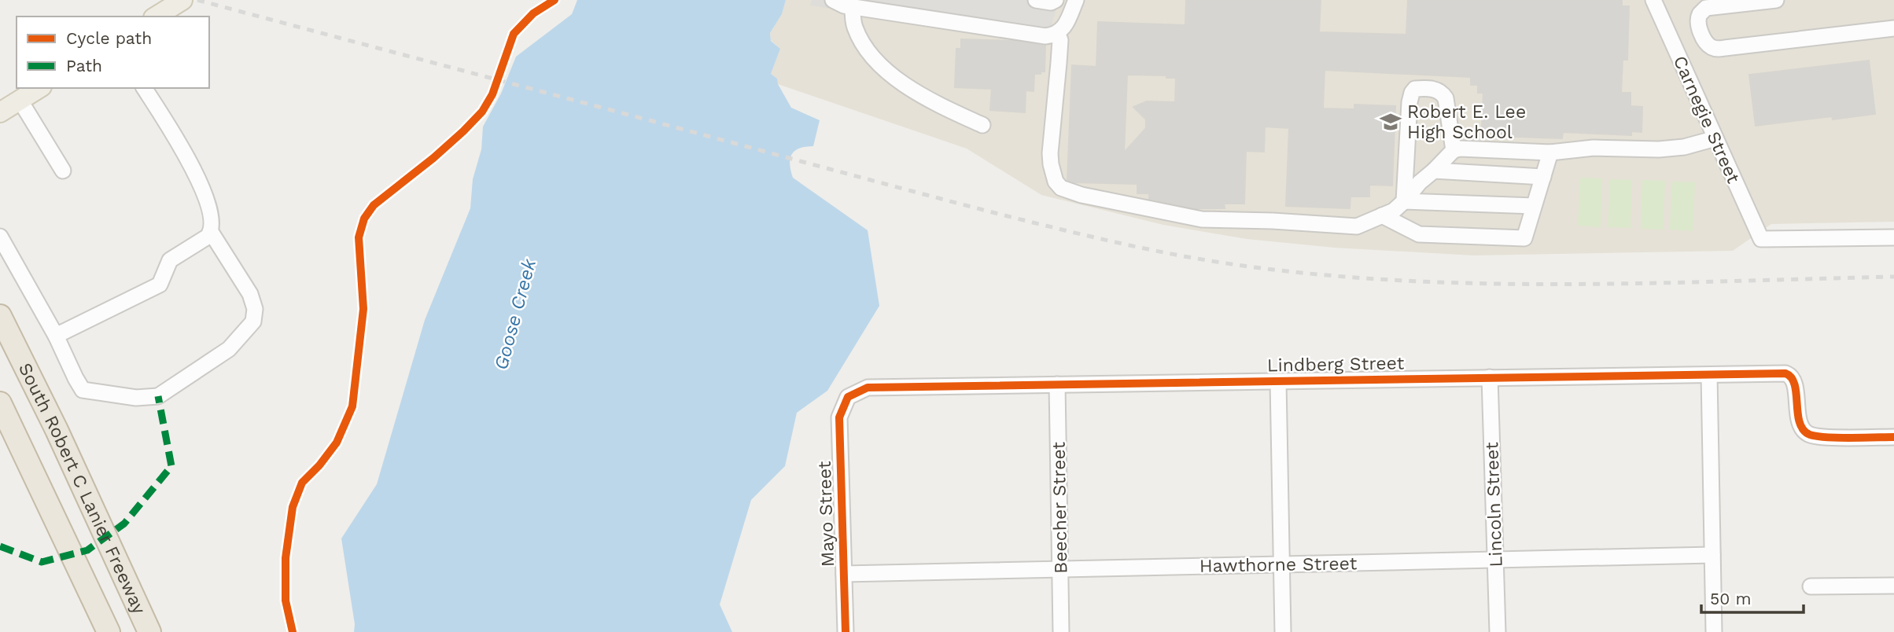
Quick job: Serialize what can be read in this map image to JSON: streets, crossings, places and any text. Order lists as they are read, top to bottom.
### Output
{
  "streets": {
    "highway": ["South Robert C Lanier Freeway"],
    "street": [
      "Carnegie Street",
      "Lindberg Street",
      "Lincoln Street",
      "Beecher Street",
      "Mayo Street",
      "Hawthorne Street"
    ]
  },
  "crossings": [
    ["Lindberg Street", "Lincoln Street"],
    ["Lindberg Street", "Beecher Street"],
    ["Lindberg Street", "Mayo Street"],
    ["Lincoln Street", "Hawthorne Street"],
    ["Beecher Street", "Hawthorne Street"],
    ["Mayo Street", "Hawthorne Street"]
  ],
  "water": ["Goose Creek"],
  "places": {
    "school or university": ["Robert E. Lee High School"]
  },
  "legend": ["Cycle path", "Path"],
  "scale_bar": "50 m"
}
